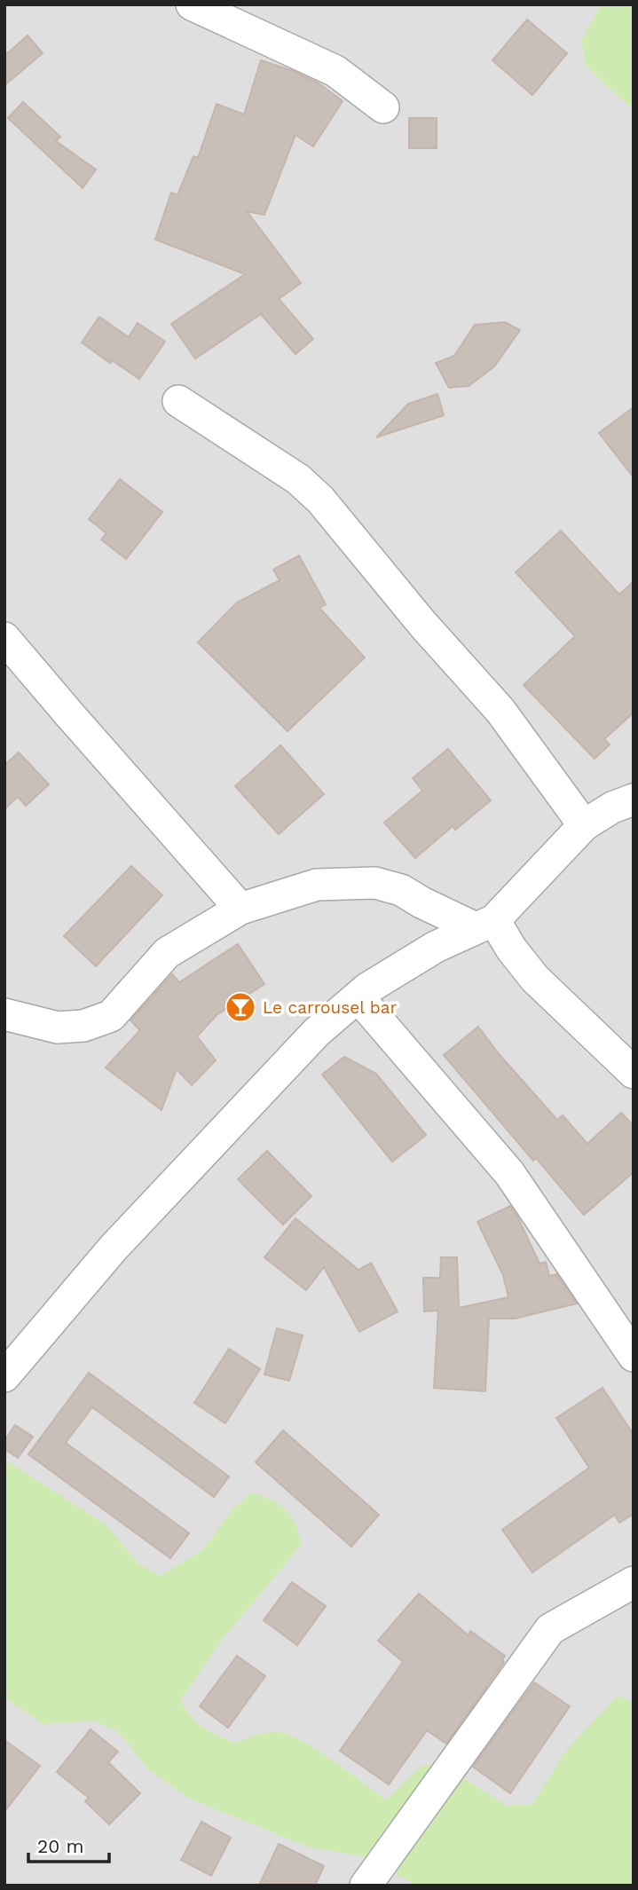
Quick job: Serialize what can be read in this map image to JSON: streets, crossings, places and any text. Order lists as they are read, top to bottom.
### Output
{
  "places": {
    "bar": ["Le carrousel bar"]
  },
  "scale_bar": "20 m"
}
